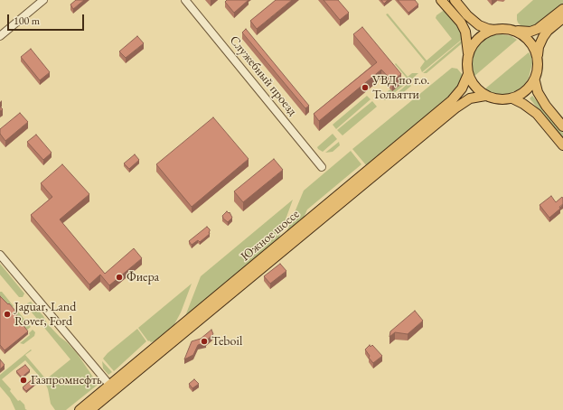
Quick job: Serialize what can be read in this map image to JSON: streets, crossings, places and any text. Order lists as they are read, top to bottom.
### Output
{
  "streets": {
    "main road": ["Южное шоссе"],
    "street": ["Служебный проезд"]
  },
  "places": [
    "УВД по г.о. Тольятти",
    "Фиера",
    "Jaguar, Land Rover, Ford",
    "Teboil",
    "Газпромнефть"
  ],
  "scale_bar": "100 m"
}
